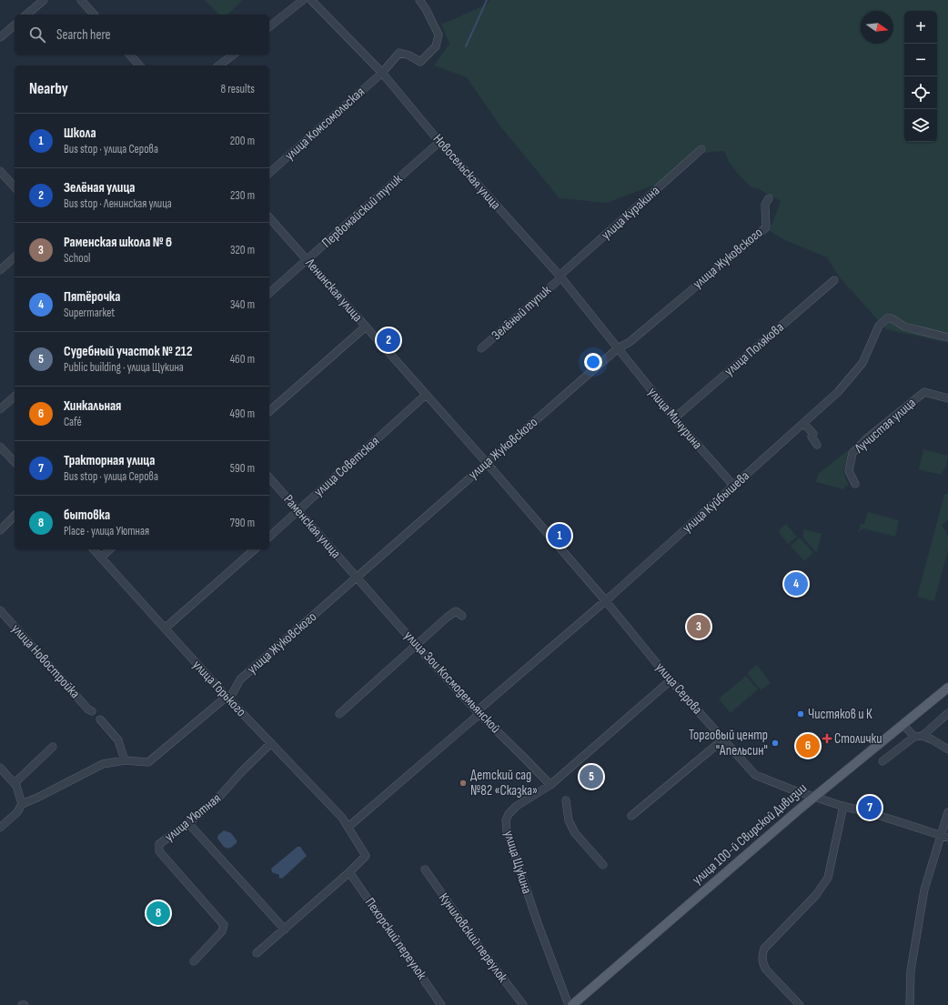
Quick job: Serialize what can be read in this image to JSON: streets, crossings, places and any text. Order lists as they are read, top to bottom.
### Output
{
  "streets": {
    "main road": ["улица 100-й Свирской Дивизии"],
    "street": [
      "улица Комсомольская",
      "Новосельская улица",
      "Первомайский тупик",
      "улица Куракина",
      "улица Жуковского",
      "Ленинская улица",
      "Зелёный тупик",
      "улица Полякова",
      "улица Мичурина",
      "Лучистая улица",
      "улица Советская",
      "улица Куйбышева",
      "Раменская улица",
      "улица Новостройка",
      "улица Зои Космодемьянской",
      "улица Горького",
      "улица Серова",
      "улица Уютная",
      "улица Щукина",
      "Куниловский переулок",
      "Пехорский переулок"
    ]
  },
  "crossings": [
    ["улица Комсомольская", "Новосельская улица"],
    ["Новосельская улица", "Первомайский тупик"],
    ["Новосельская улица", "улица Куракина"],
    ["Новосельская улица", "улица Жуковского"],
    ["Новосельская улица", "Зелёный тупик"],
    ["Новосельская улица", "улица Мичурина"],
    ["Первомайский тупик", "Ленинская улица"],
    ["улица Куракина", "Зелёный тупик"],
    ["улица Жуковского", "Ленинская улица"],
    ["улица Жуковского", "улица Мичурина"],
    ["улица Жуковского", "Раменская улица"],
    ["улица Жуковского", "улица Зои Космодемьянской"],
    ["улица Жуковского", "улица Горького"],
    ["улица Жуковского", "улица Серова"],
    ["Ленинская улица", "улица Советская"],
    ["Ленинская улица", "улица Серова"],
    ["улица Полякова", "улица Мичурина"],
    ["улица Мичурина", "улица Куйбышева"],
    ["улица Советская", "Раменская улица"],
    ["улица Куйбышева", "улица Зои Космодемьянской"],
    ["улица Куйбышева", "улица Серова"],
    ["Раменская улица", "улица Зои Космодемьянской"],
    ["улица Зои Космодемьянской", "улица Щукина"],
    ["улица Горького", "улица Уютная"],
    ["улица Горького", "Пехорский переулок"],
    ["улица Серова", "улица 100-й Свирской Дивизии"],
    ["улица Серова", "улица Щукина"]
  ],
  "places": {
    "other": ["Чистяков и К", "Торговый центр \"Апельсин\"", "Детский сад №82 «Сказка»"],
    "health": ["Столички"]
  },
  "north": "right",
  "page": {
    "map_buttons": ["+", "−"],
    "search": "Search here",
    "heading": ["Nearby", "8 results"],
    "list": [
      {
        "mark": "1",
        "name": "Школа",
        "note": "Bus stop · улица Серова",
        "value": "200 m"
      },
      {
        "mark": "2",
        "name": "Зелёная улица",
        "note": "Bus stop · Ленинская улица",
        "value": "230 m"
      },
      {
        "mark": "3",
        "name": "Раменская школа № 6",
        "note": "School",
        "value": "320 m"
      },
      {
        "mark": "4",
        "name": "Пятёрочка",
        "note": "Supermarket",
        "value": "340 m"
      },
      {
        "mark": "5",
        "name": "Судебный участок № 212",
        "note": "Public building · улица Щукина",
        "value": "460 m"
      },
      {
        "mark": "6",
        "name": "Хинкальная",
        "note": "Café",
        "value": "490 m"
      },
      {
        "mark": "7",
        "name": "Тракторная улица",
        "note": "Bus stop · улица Серова",
        "value": "590 m"
      },
      {
        "mark": "8",
        "name": "бытовка",
        "note": "Place · улица Уютная",
        "value": "790 m"
      }
    ],
    "pins": [
      "2",
      "1",
      "4",
      "3",
      "6",
      "5",
      "7",
      "8"
    ]
  }
}
